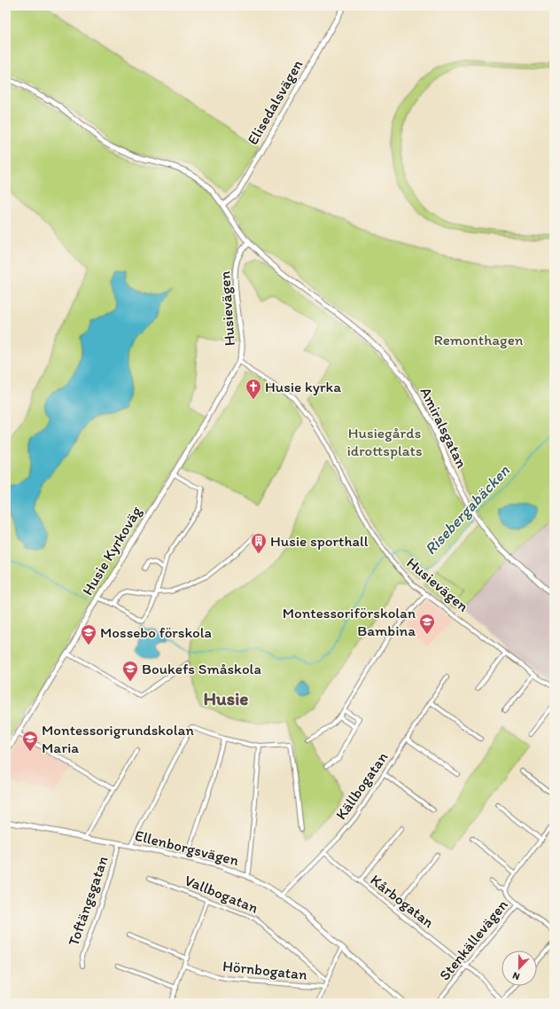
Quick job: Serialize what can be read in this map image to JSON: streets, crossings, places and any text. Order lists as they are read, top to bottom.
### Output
{
  "streets": {
    "street": [
      "Elisedalsvägen",
      "Husievägen",
      "Amiralsgatan",
      "Husie Kyrkoväg",
      "Källbogatan",
      "Ellenborgsvägen",
      "Vallbogatan",
      "Toftängsgatan",
      "Kårbogatan",
      "Stenkällevägen",
      "Hörnbogatan"
    ]
  },
  "crossings": [
    ["Husievägen", "Amiralsgatan"],
    ["Husievägen", "Husie Kyrkoväg"],
    ["Källbogatan", "Ellenborgsvägen"],
    ["Källbogatan", "Kårbogatan"],
    ["Ellenborgsvägen", "Toftängsgatan"],
    ["Kårbogatan", "Stenkällevägen"]
  ],
  "districts": ["Husie"],
  "water": ["Risebergabäcken"],
  "parks": ["Remonthagen", "Husiegårds idrottsplats"],
  "places": {
    "church": ["Husie kyrka"],
    "building": ["Husie sporthall"],
    "school or university": [
      "Montessoriförskolan Bambina",
      "Mossebo förskola",
      "Boukefs Småskola",
      "Montessorigrundskolan Maria"
    ]
  },
  "north": "bottom"
}
